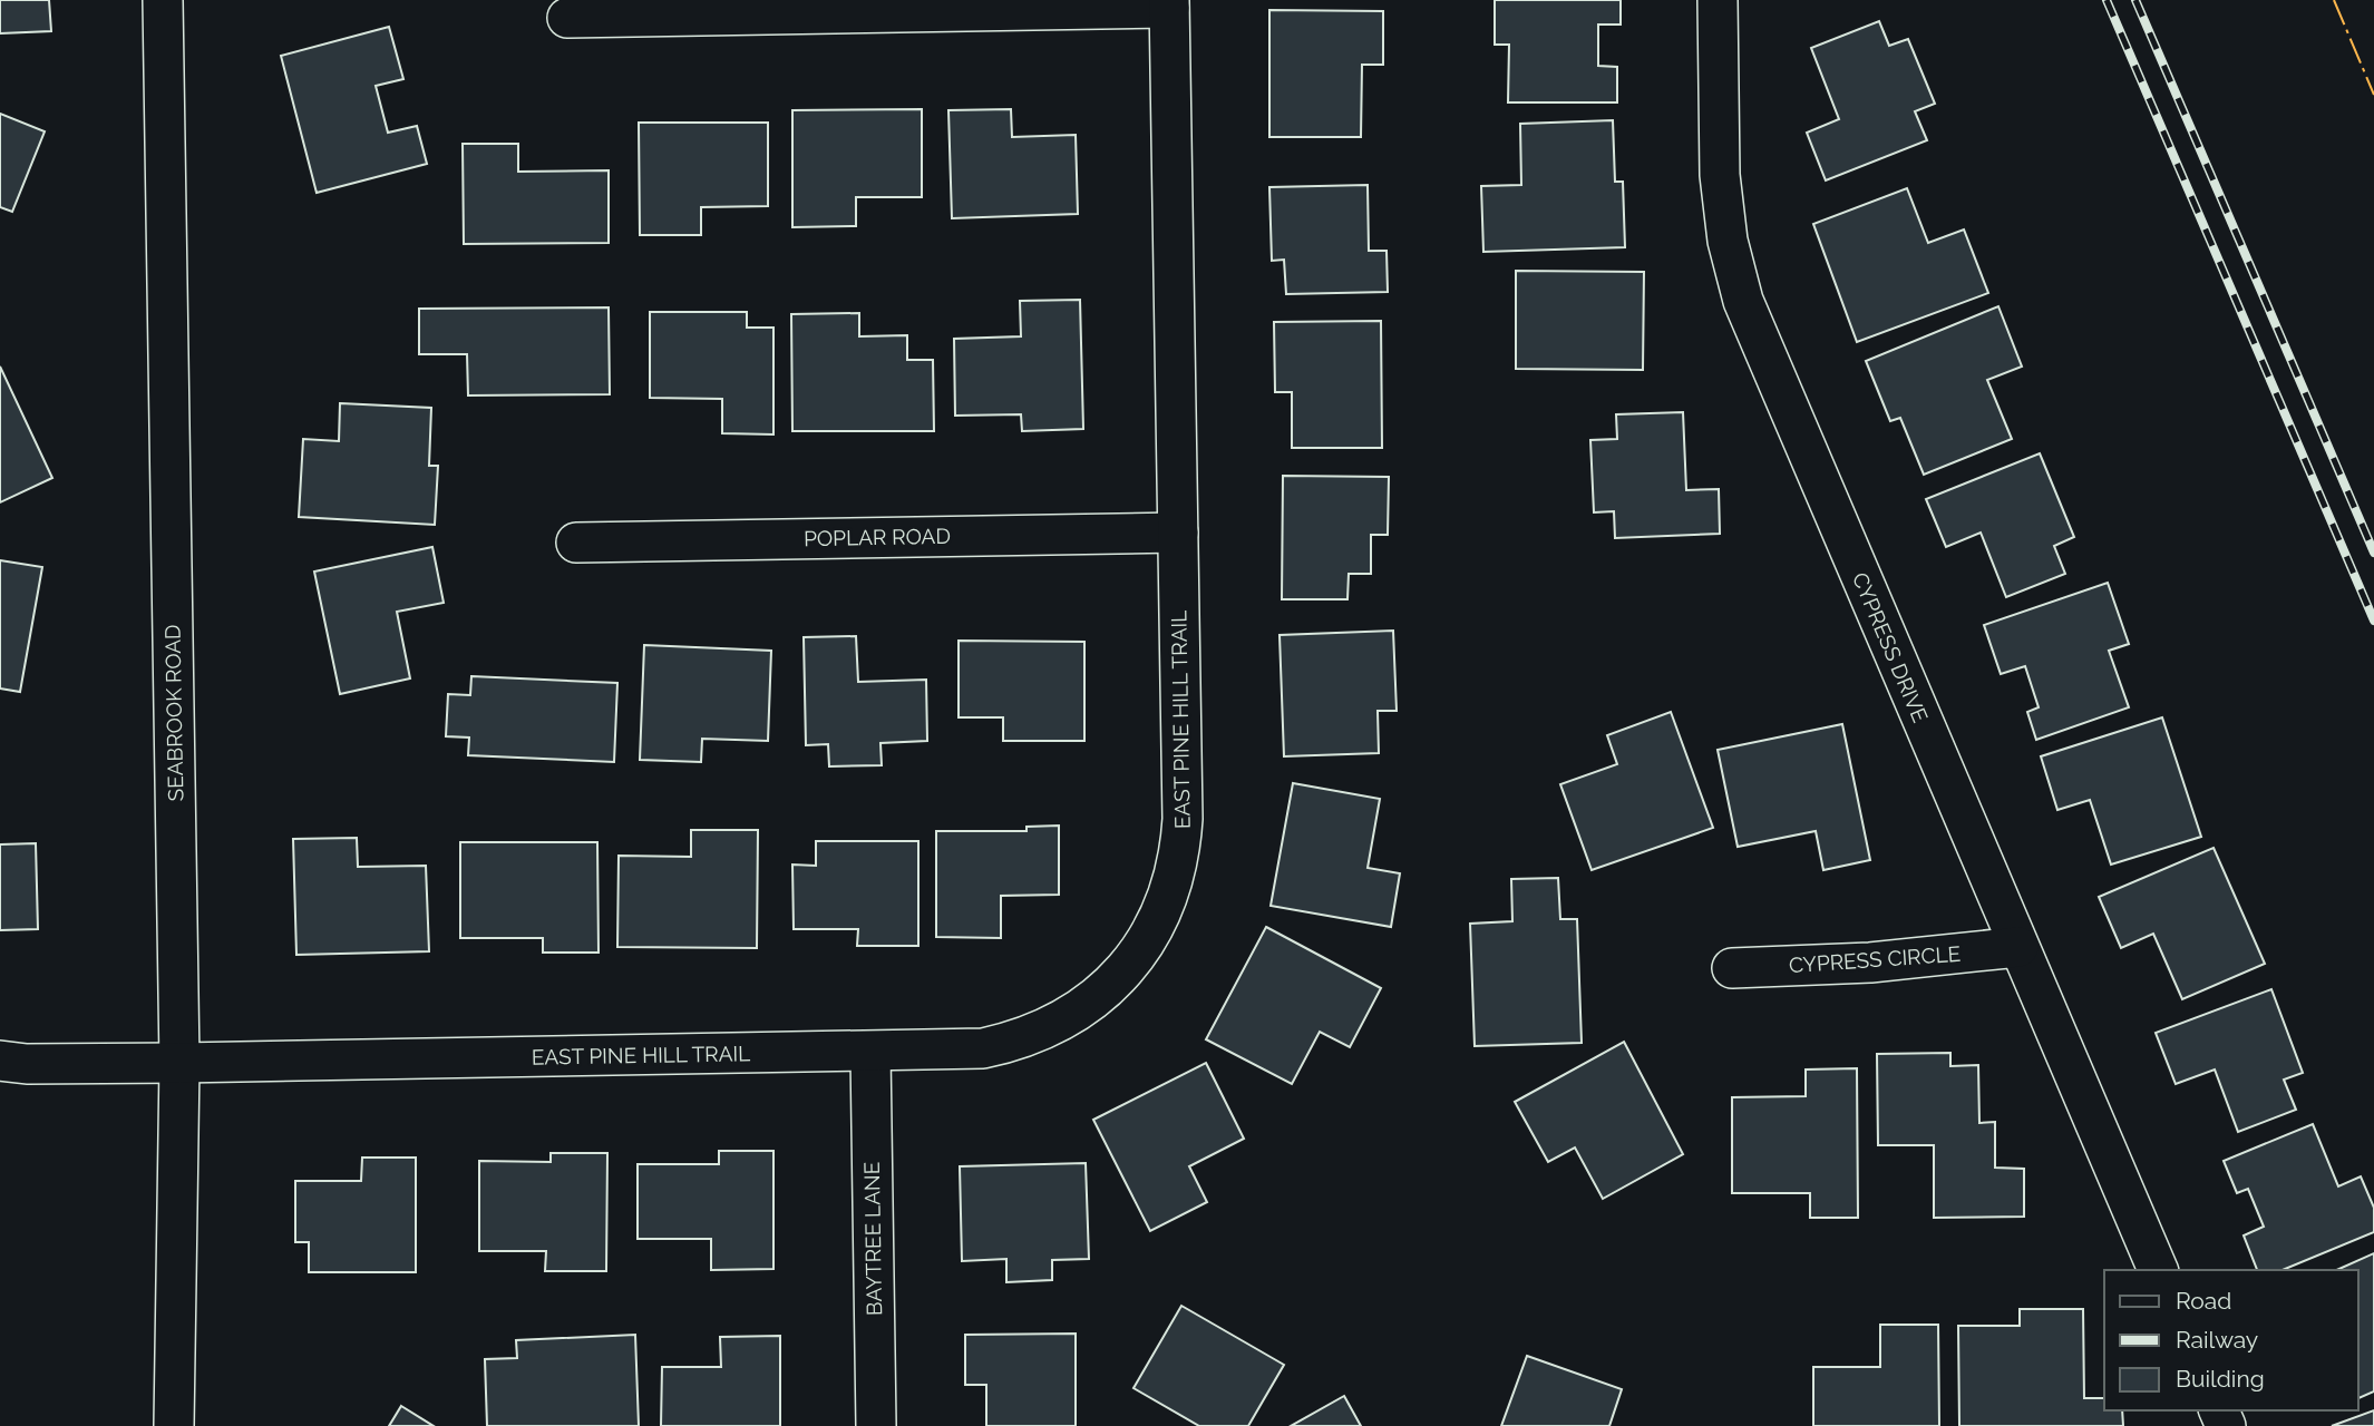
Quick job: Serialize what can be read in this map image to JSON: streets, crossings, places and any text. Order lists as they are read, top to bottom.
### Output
{
  "streets": {
    "street": [
      "POPLAR ROAD",
      "CYPRESS DRIVE",
      "SEABROOK ROAD",
      "EAST PINE HILL TRAIL",
      "CYPRESS CIRCLE",
      "BAYTREE LANE"
    ]
  },
  "crossings": [
    ["POPLAR ROAD", "EAST PINE HILL TRAIL"],
    ["CYPRESS DRIVE", "CYPRESS CIRCLE"],
    ["SEABROOK ROAD", "EAST PINE HILL TRAIL"],
    ["EAST PINE HILL TRAIL", "BAYTREE LANE"]
  ],
  "legend": ["Road", "Railway", "Building"]
}
